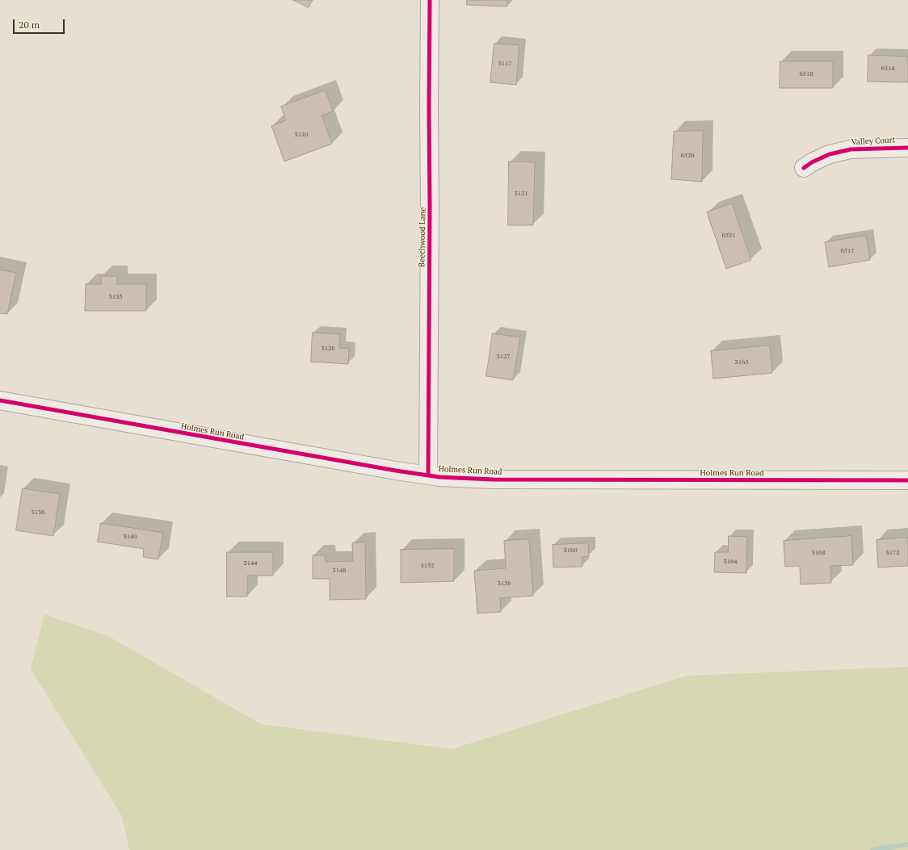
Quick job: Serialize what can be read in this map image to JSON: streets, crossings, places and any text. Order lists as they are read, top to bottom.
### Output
{
  "streets": {
    "street": ["Valley Court", "Beechwood Lane", "Holmes Run Road"]
  },
  "crossings": [
    ["Beechwood Lane", "Holmes Run Road"]
  ],
  "house_numbers": [
    "3117",
    "6514",
    "6518",
    "3120",
    "6520",
    "3121",
    "6521",
    "6517",
    "3135",
    "3126",
    "3127",
    "3165",
    "3136",
    "3140",
    "3160",
    "3168",
    "3172",
    "3164",
    "3144",
    "3152",
    "3148",
    "3156"
  ],
  "scale_bar": "20 m"
}
